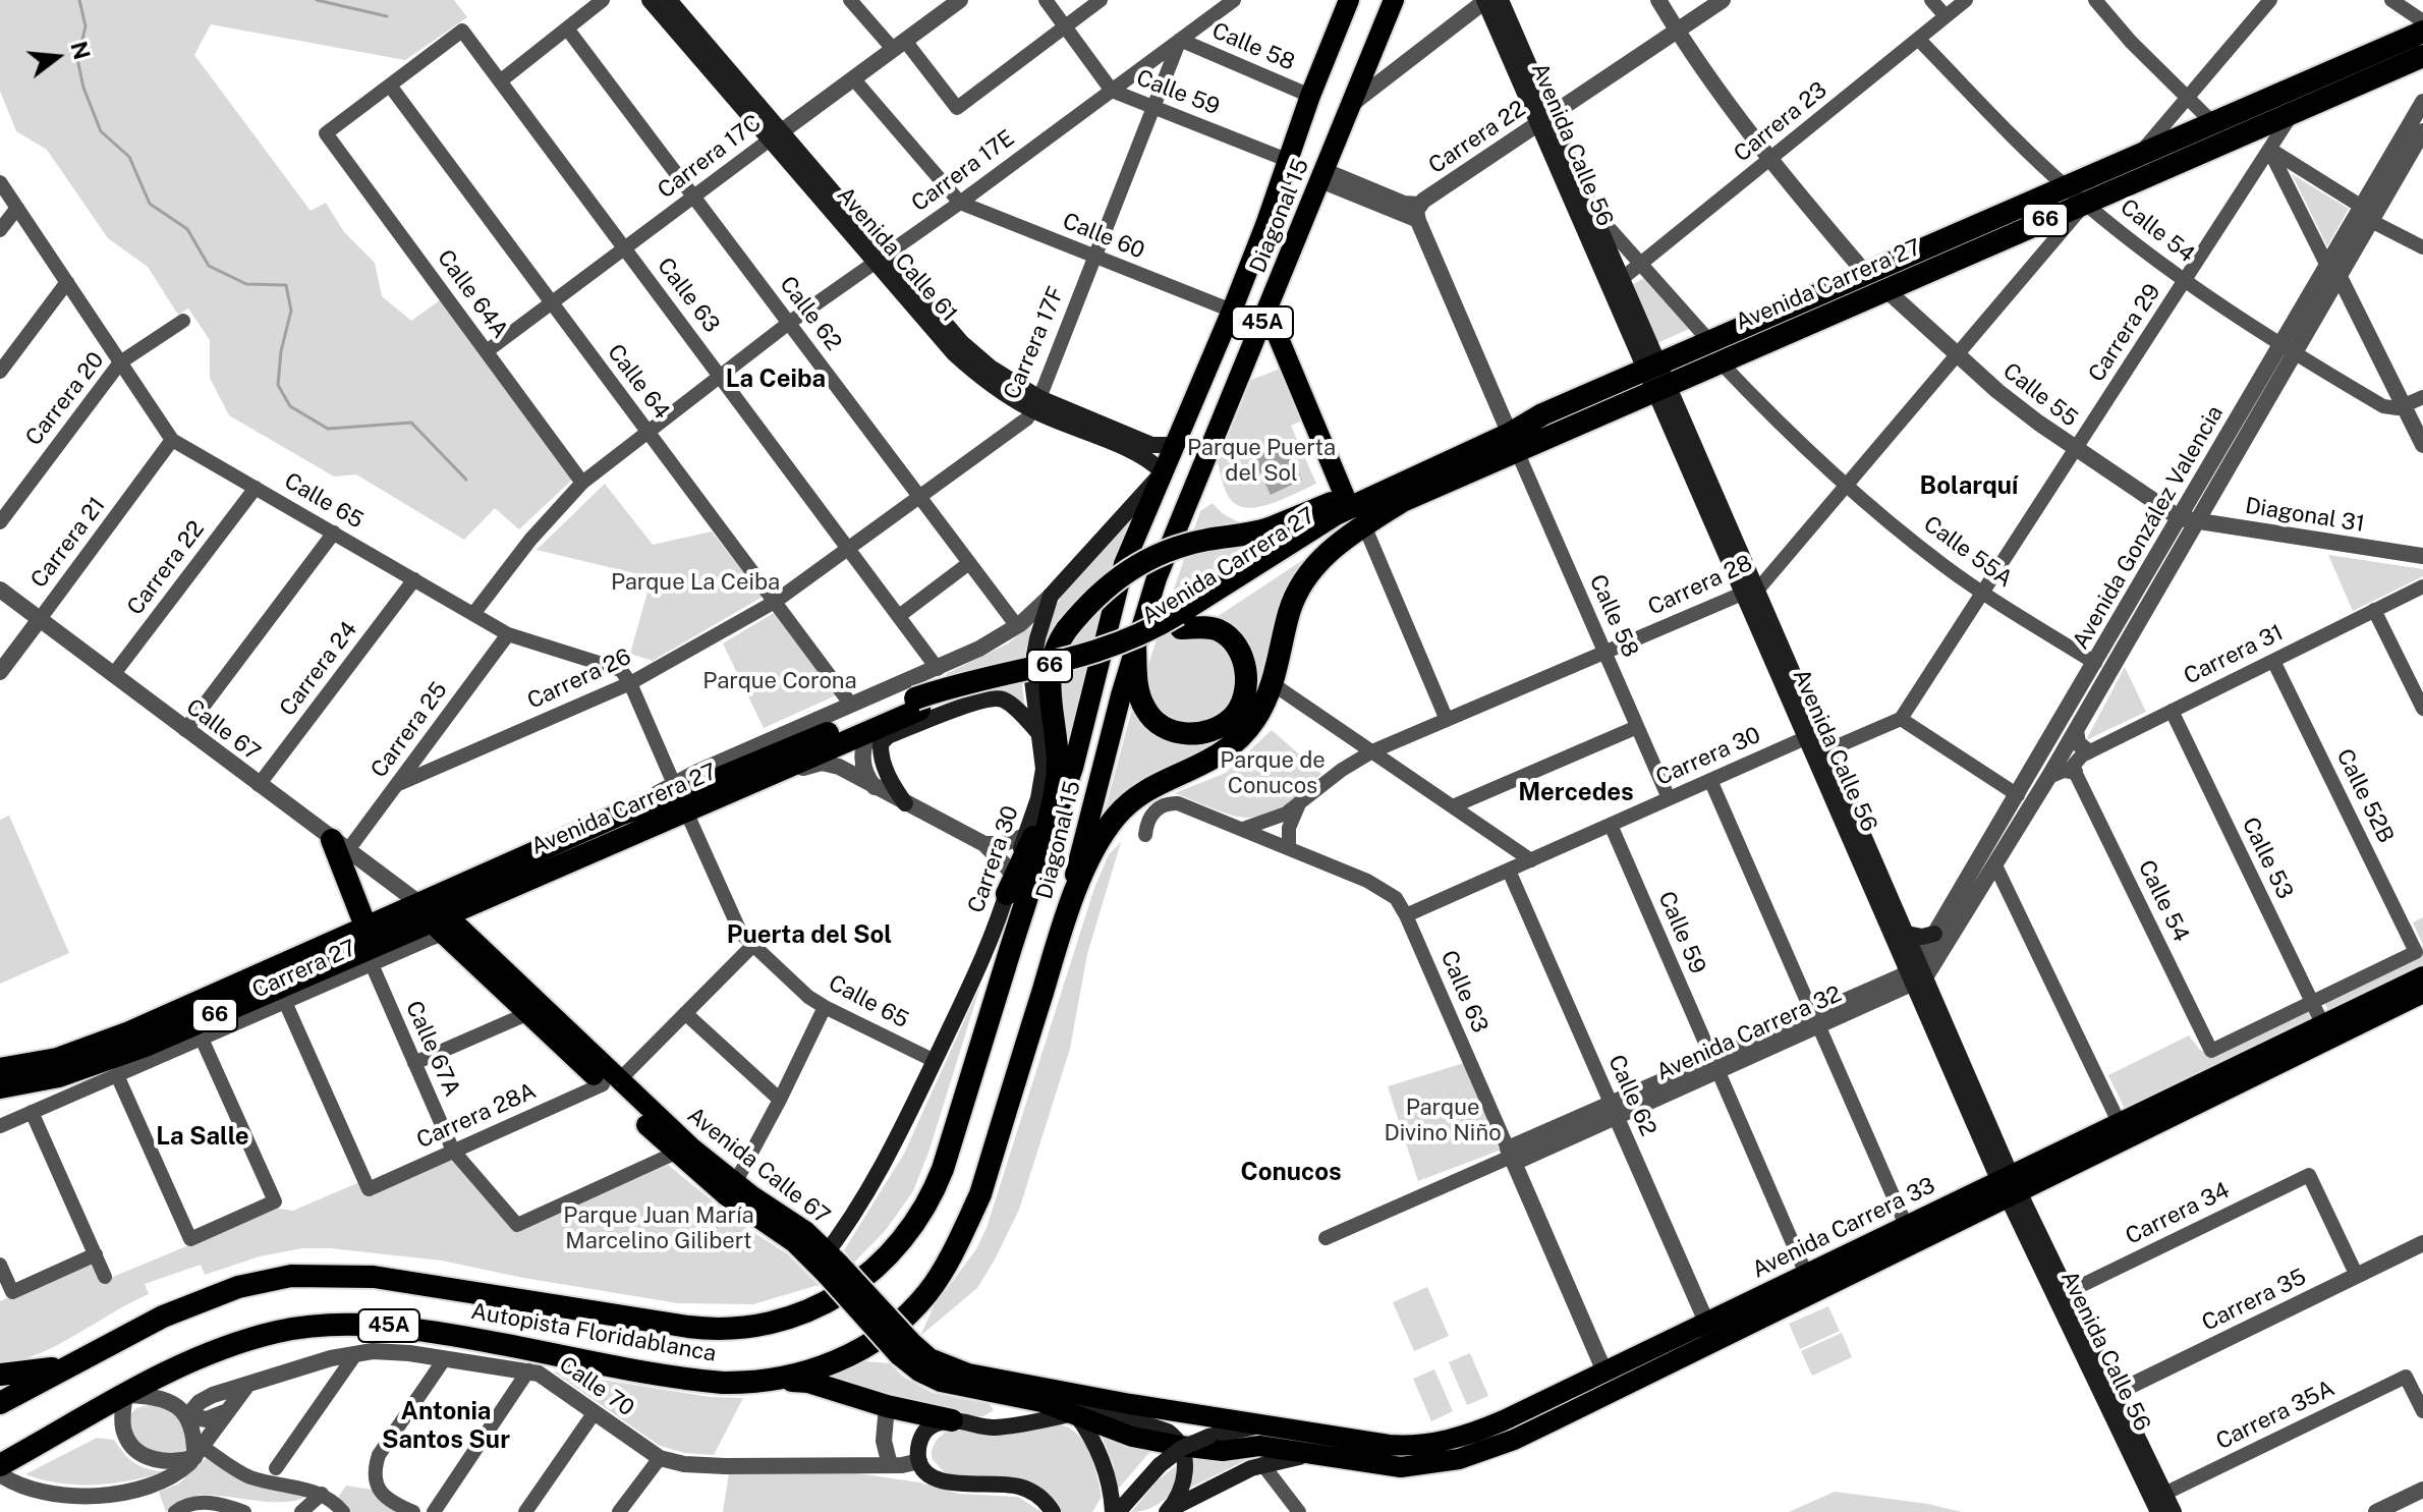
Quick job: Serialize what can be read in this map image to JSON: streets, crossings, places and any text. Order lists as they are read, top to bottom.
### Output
{
  "streets": {
    "highway": [
      "66",
      "Avenida Carrera 27",
      "45A",
      "Autopista Floridablanca"
    ],
    "main road": [
      "Avenida Calle 56",
      "Diagonal 15",
      "Avenida Calle 61",
      "Carrera 30",
      "Avenida Calle 67",
      "Avenida Carrera 33"
    ],
    "street": [
      "Calle 58",
      "Calle 59",
      "Carrera 23",
      "Carrera 22",
      "Carrera 17C",
      "Carrera 17E",
      "Calle 54",
      "Calle 60",
      "Calle 64A",
      "Calle 63",
      "Calle 62",
      "Carrera 29",
      "Carrera 17F",
      "Calle 64",
      "Calle 55",
      "Carrera 20",
      "Calle 65",
      "Diagonal 31",
      "Avenida González Valencia",
      "Carrera 21",
      "Calle 55A",
      "Carrera 28",
      "Carrera 31",
      "Carrera 24",
      "Carrera 26",
      "Calle 67",
      "Carrera 25",
      "Calle 52B",
      "Calle 53",
      "Carrera 27",
      "Avenida Carrera 32",
      "Calle 67A",
      "Carrera 28A",
      "Carrera 34",
      "Carrera 35",
      "Calle 70",
      "Carrera 35A"
    ]
  },
  "crossings": [
    ["Calle 58", "Carrera 17E"],
    ["Calle 58", "Diagonal 15"],
    ["Calle 58", "Avenida Carrera 27"],
    ["Calle 58", "Carrera 17F"],
    ["Calle 58", "Carrera 28"],
    ["Calle 58", "Carrera 30"],
    ["Calle 59", "Carrera 17E"],
    ["Calle 59", "Diagonal 15"],
    ["Calle 59", "Carrera 17F"],
    ["Calle 59", "Carrera 30"],
    ["Calle 59", "Avenida Carrera 32"],
    ["Calle 59", "Avenida Carrera 33"],
    ["Carrera 23", "Avenida Calle 56"],
    ["Carrera 23", "Calle 54"],
    ["Carrera 23", "Calle 55A"],
    ["Carrera 22", "Avenida Calle 56"],
    ["Carrera 22", "Calle 65"],
    ["Carrera 22", "Calle 67"],
    ["Avenida Calle 56", "Avenida Carrera 27"],
    ["Avenida Calle 56", "Avenida González Valencia"],
    ["Avenida Calle 56", "Calle 55A"],
    ["Avenida Calle 56", "Carrera 28"],
    ["Avenida Calle 56", "Carrera 30"],
    ["Avenida Calle 56", "Avenida Carrera 32"],
    ["Avenida Calle 56", "Carrera 34"],
    ["Avenida Calle 56", "Avenida Carrera 33"],
    ["Avenida Calle 56", "Carrera 35"],
    ["Avenida Calle 56", "Carrera 35A"],
    ["Carrera 17C", "Avenida Calle 61"],
    ["Carrera 17C", "Calle 64A"],
    ["Carrera 17C", "Calle 63"],
    ["Carrera 17C", "Calle 62"],
    ["Carrera 17C", "Calle 64"],
    ["Carrera 17E", "Calle 60"],
    ["Carrera 17E", "Avenida Calle 61"],
    ["Carrera 17E", "Calle 64A"],
    ["Carrera 17E", "Calle 63"],
    ["Carrera 17E", "Calle 62"],
    ["Carrera 17E", "Carrera 17F"],
    ["Carrera 17E", "Calle 64"],
    ["Carrera 17E", "Calle 65"],
    ["Diagonal 15", "Calle 60"],
    ["Diagonal 15", "Avenida Calle 61"],
    ["Diagonal 15", "Carrera 30"],
    ["Diagonal 15", "Autopista Floridablanca"],
    ["Calle 54", "Avenida Carrera 27"],
    ["Calle 54", "Carrera 29"],
    ["Calle 54", "Avenida González Valencia"],
    ["Calle 54", "Carrera 28"],
    ["Calle 54", "Calle 52B"],
    ["Calle 54", "Calle 53"],
    ["Calle 60", "Carrera 17F"],
    ["Avenida Calle 61", "Carrera 17F"],
    ["Avenida Calle 61", "Carrera 30"],
    ["Avenida Carrera 27", "Calle 63"],
    ["Avenida Carrera 27", "Calle 62"],
    ["Avenida Carrera 27", "Carrera 29"],
    ["Avenida Carrera 27", "Calle 64"],
    ["Avenida Carrera 27", "Calle 55"],
    ["Avenida Carrera 27", "Calle 65"],
    ["Avenida Carrera 27", "Calle 55A"],
    ["Avenida Carrera 27", "Carrera 28"],
    ["Avenida Carrera 27", "Calle 67"],
    ["Avenida Carrera 27", "Carrera 30"],
    ["Avenida Carrera 27", "Carrera 27"],
    ["Avenida Carrera 27", "Avenida Calle 67"],
    ["Avenida Carrera 27", "Autopista Floridablanca"],
    ["Calle 64A", "Calle 63"],
    ["Calle 64A", "Calle 64"],
    ["Calle 63", "Carrera 17F"],
    ["Calle 63", "Calle 64"],
    ["Calle 63", "Carrera 28"],
    ["Calle 63", "Carrera 30"],
    ["Calle 63", "Avenida Carrera 32"],
    ["Calle 63", "Avenida Carrera 33"],
    ["Calle 62", "Carrera 17F"],
    ["Calle 62", "Carrera 30"],
    ["Calle 62", "Avenida Carrera 32"],
    ["Calle 62", "Avenida Carrera 33"],
    ["Carrera 29", "Calle 55"],
    ["Carrera 29", "Calle 55A"],
    ["Carrera 17F", "Calle 64"],
    ["Carrera 17F", "Carrera 26"],
    ["Calle 64", "Carrera 26"],
    ["Calle 55", "Diagonal 31"],
    ["Calle 55", "Avenida González Valencia"],
    ["Calle 55", "Carrera 28"],
    ["Carrera 20", "Calle 65"],
    ["Calle 65", "Carrera 21"],
    ["Calle 65", "Carrera 24"],
    ["Calle 65", "Carrera 26"],
    ["Calle 65", "Carrera 25"],
    ["Calle 65", "Carrera 30"],
    ["Diagonal 31", "Avenida González Valencia"],
    ["Avenida González Valencia", "Calle 55A"],
    ["Avenida González Valencia", "Avenida Carrera 32"],
    ["Carrera 21", "Calle 67"],
    ["Calle 55A", "Carrera 28"],
    ["Carrera 31", "Calle 52B"],
    ["Carrera 31", "Calle 53"],
    ["Carrera 24", "Calle 67"],
    ["Carrera 26", "Carrera 25"],
    ["Calle 67", "Carrera 25"],
    ["Calle 67", "Carrera 27"],
    ["Calle 67", "Avenida Calle 67"],
    ["Carrera 30", "Avenida Calle 67"],
    ["Calle 52B", "Calle 53"],
    ["Calle 53", "Avenida Carrera 33"],
    ["Carrera 27", "Calle 67A"],
    ["Carrera 27", "Carrera 28A"],
    ["Carrera 27", "Avenida Calle 67"],
    ["Calle 67A", "Carrera 28A"],
    ["Calle 67A", "Avenida Calle 67"],
    ["Carrera 28A", "Avenida Calle 67"],
    ["Avenida Calle 67", "Avenida Carrera 33"],
    ["Carrera 34", "Carrera 35"],
    ["Autopista Floridablanca", "Calle 70"]
  ],
  "districts": [
    "La Ceiba",
    "Bolarquí",
    "Mercedes",
    "Puerta del Sol",
    "La Salle",
    "Conucos",
    "Antonia Santos Sur"
  ],
  "parks": [
    "Parque Puerta del Sol",
    "Parque La Ceiba",
    "Parque Corona",
    "Parque de Conucos",
    "Parque Divino Niño",
    "Parque Juan María Marcelino Gilibert"
  ],
  "north": "right"
}
